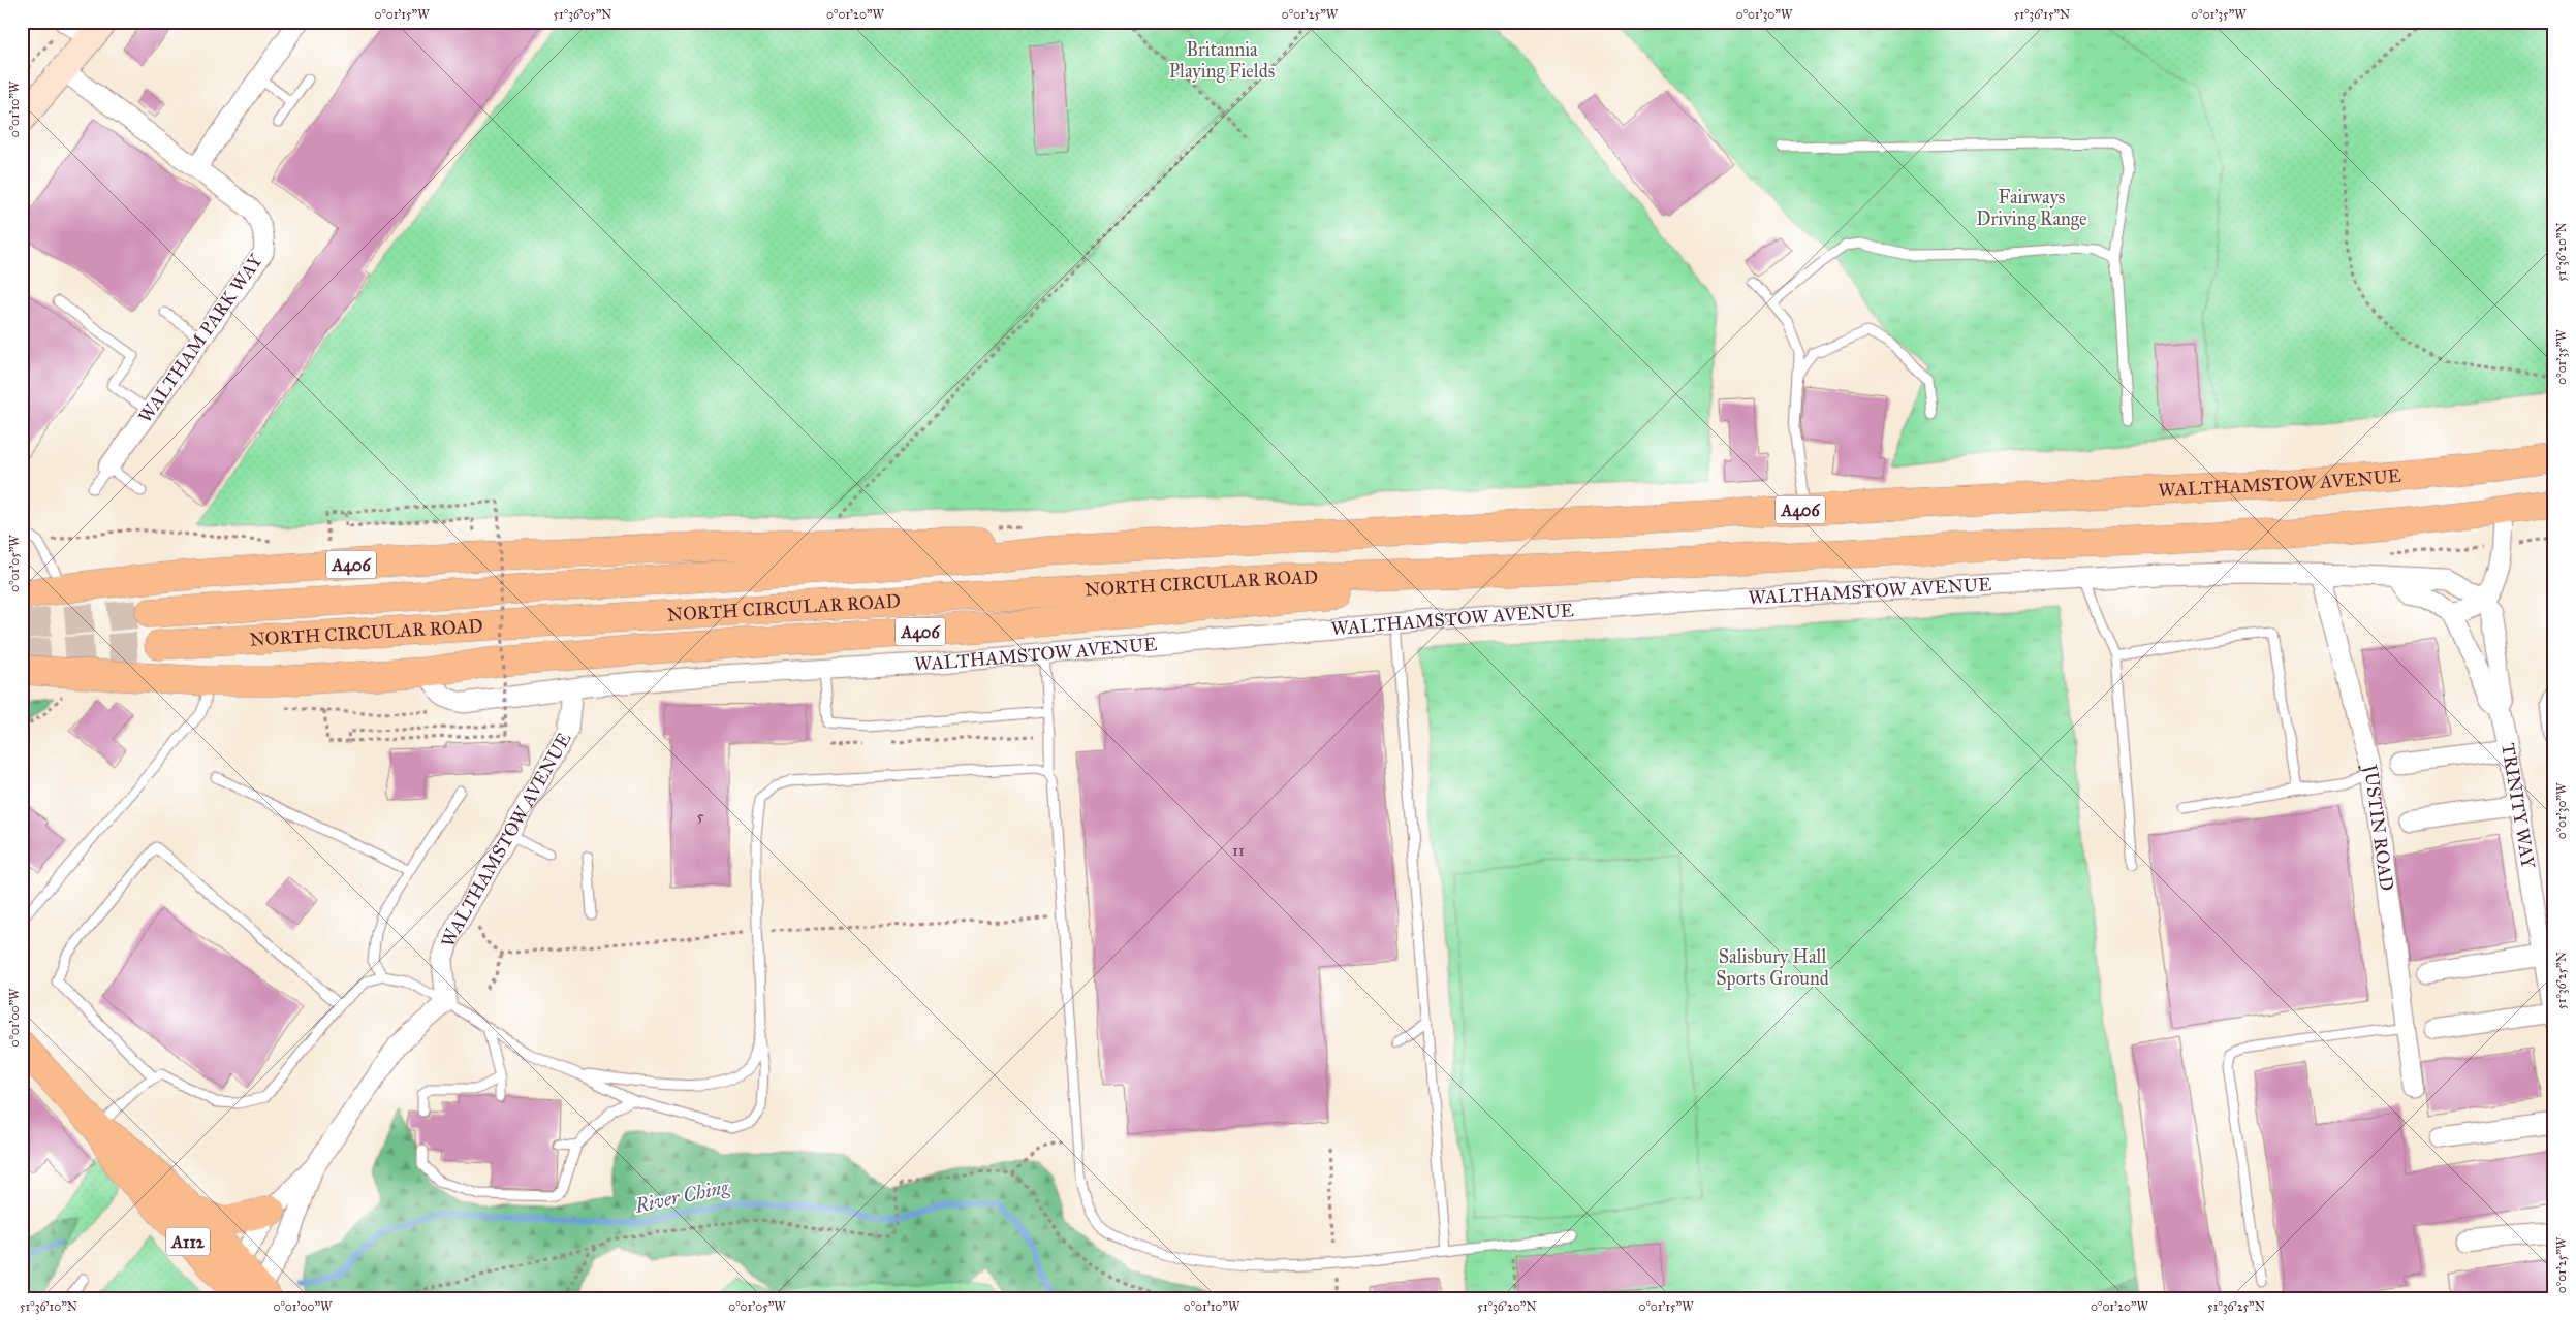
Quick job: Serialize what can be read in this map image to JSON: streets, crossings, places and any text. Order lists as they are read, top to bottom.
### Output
{
  "streets": {
    "main road": [
      "WALTHAMSTOW AVENUE",
      "A406",
      "NORTH CIRCULAR ROAD",
      "A112"
    ],
    "street": ["WALTHAM PARK WAY", "TRINITY WAY", "JUSTIN ROAD"]
  },
  "crossings": [
    ["WALTHAMSTOW AVENUE", "A406"],
    ["WALTHAMSTOW AVENUE", "NORTH CIRCULAR ROAD"],
    ["WALTHAMSTOW AVENUE", "JUSTIN ROAD"],
    ["A406", "NORTH CIRCULAR ROAD"]
  ],
  "water": ["River Ching"],
  "parks": ["Britannia Playing Fields", "Fairways Driving Range", "Salisbury Hall Sports Ground"],
  "house_numbers": ["5", "11"],
  "coordinates": [
    "0°01'15\"W",
    "51°36'05\"N",
    "0°01'20\"W",
    "0°01'25\"W",
    "0°01'30\"W",
    "51°36'15\"N",
    "0°01'35\"W",
    "0°01'10\"W",
    "51°36'20\"N",
    "0°01'05\"W",
    "51°36'25\"N",
    "0°01'00\"W",
    "51°36'10\"N"
  ]
}
